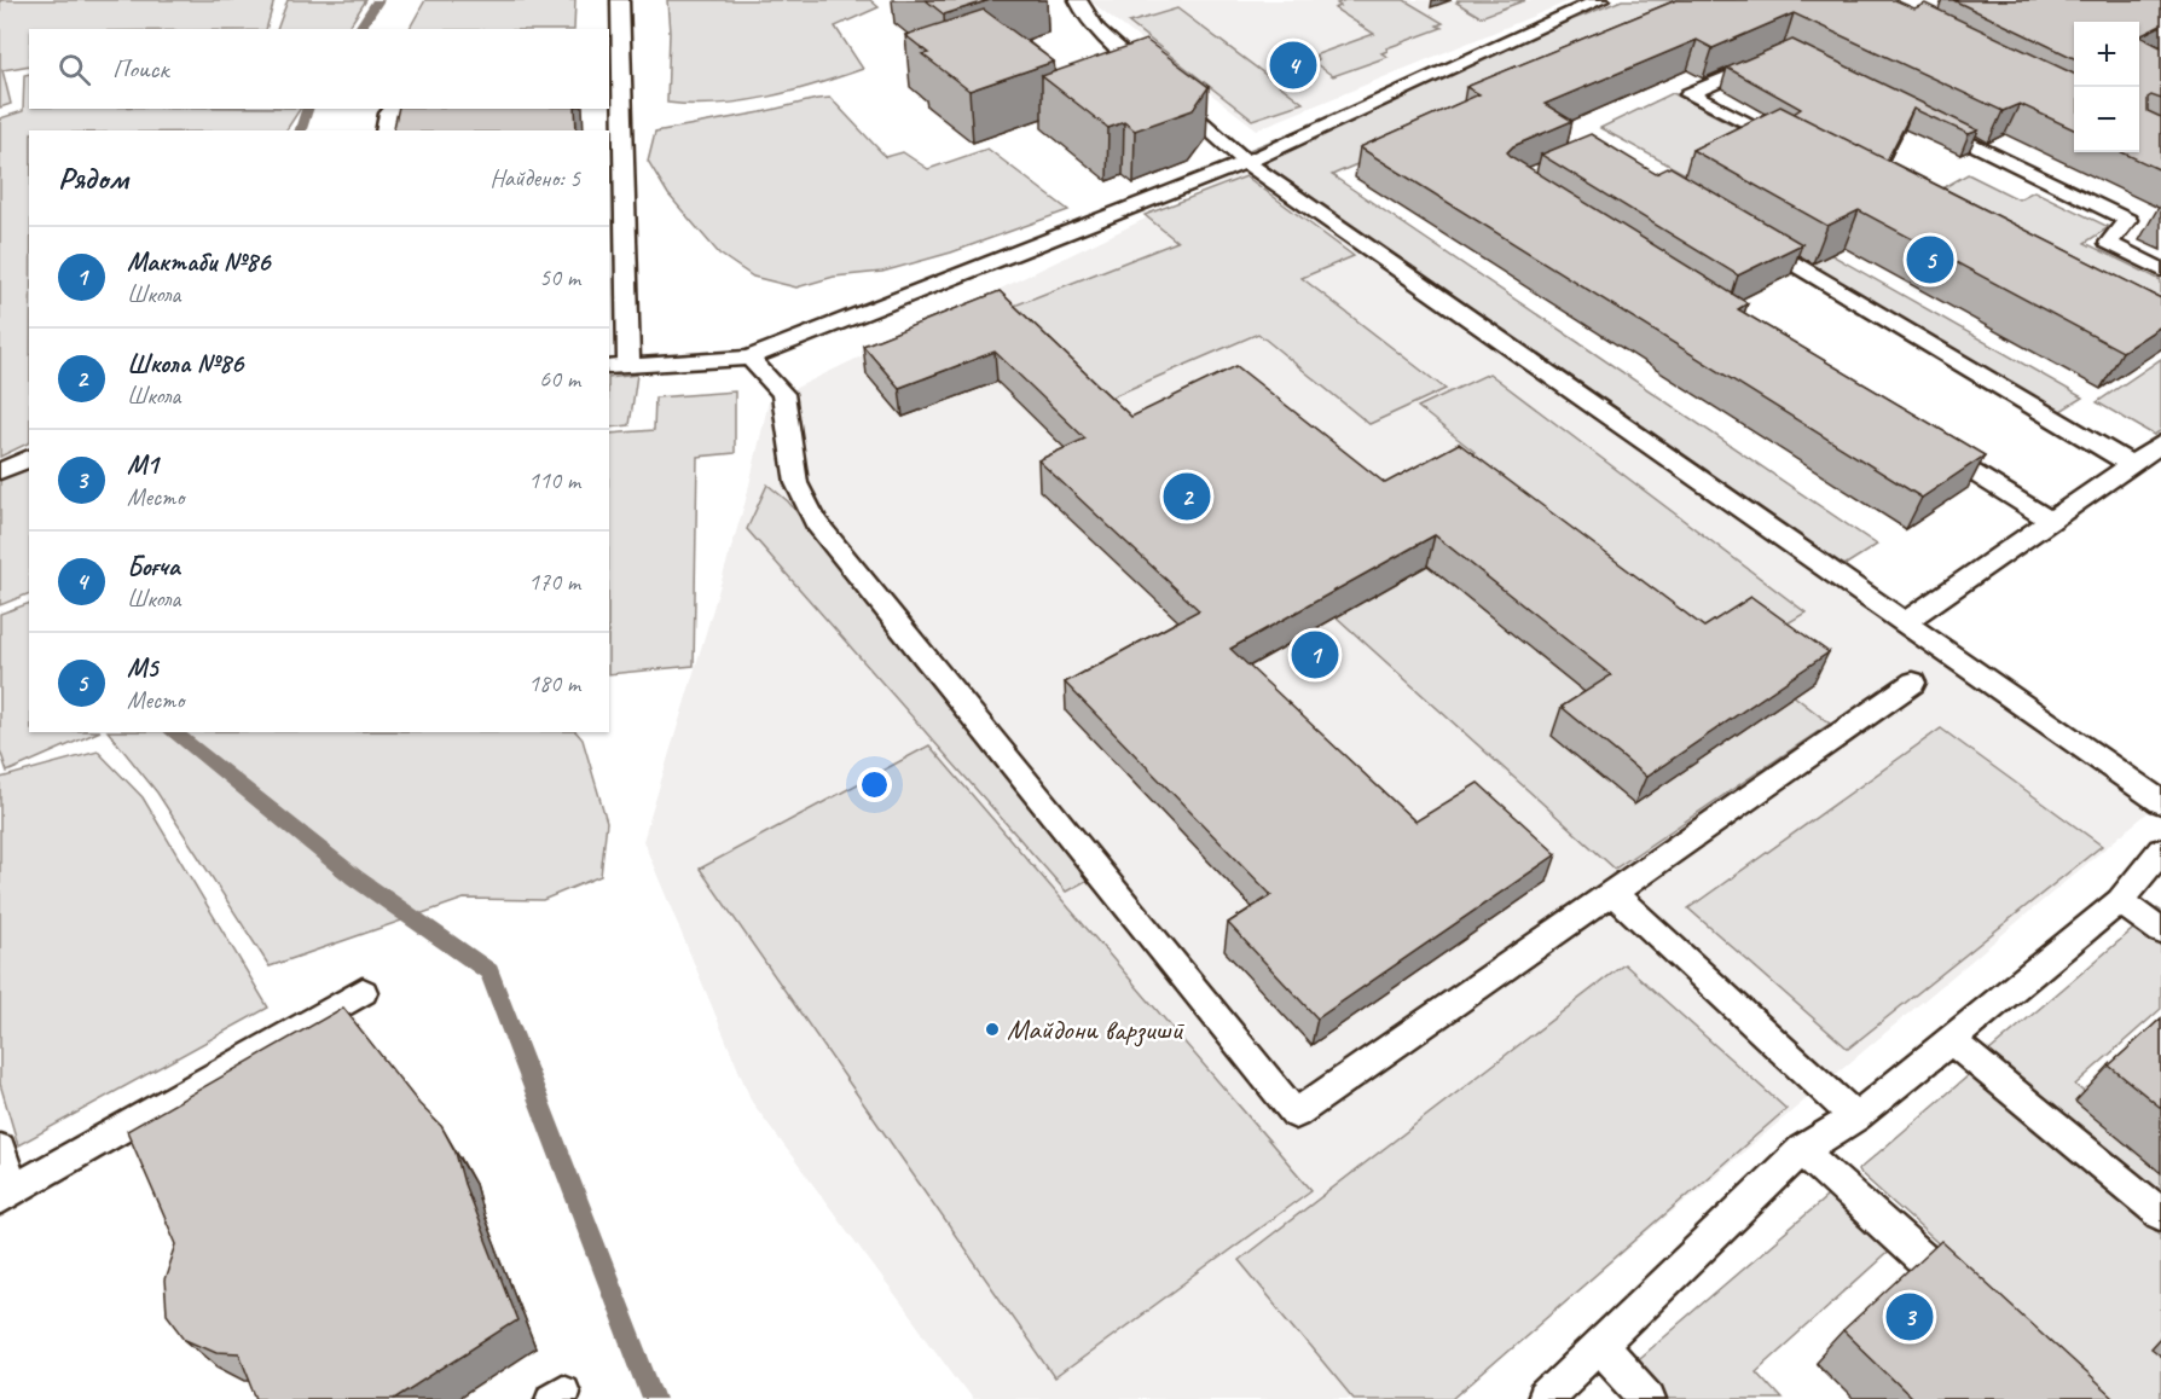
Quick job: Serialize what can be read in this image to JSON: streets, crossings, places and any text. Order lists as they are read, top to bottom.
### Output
{
  "places": ["Майдони варзишӣ"],
  "page": {
    "map_buttons": ["+", "−"],
    "search": "Поиск",
    "pins": [
      "4",
      "5",
      "2",
      "1",
      "3"
    ],
    "heading": ["Рядом", "Найдено: 5"],
    "list": [
      {
        "mark": "1",
        "name": "Мактаби №86",
        "note": "Школа",
        "value": "50 m"
      },
      {
        "mark": "2",
        "name": "Школа №86",
        "note": "Школа",
        "value": "60 m"
      },
      {
        "mark": "3",
        "name": "М1",
        "note": "Место",
        "value": "110 m"
      },
      {
        "mark": "4",
        "name": "Боғча",
        "note": "Школа",
        "value": "170 m"
      },
      {
        "mark": "5",
        "name": "М5",
        "note": "Место",
        "value": "180 m"
      }
    ]
  }
}
